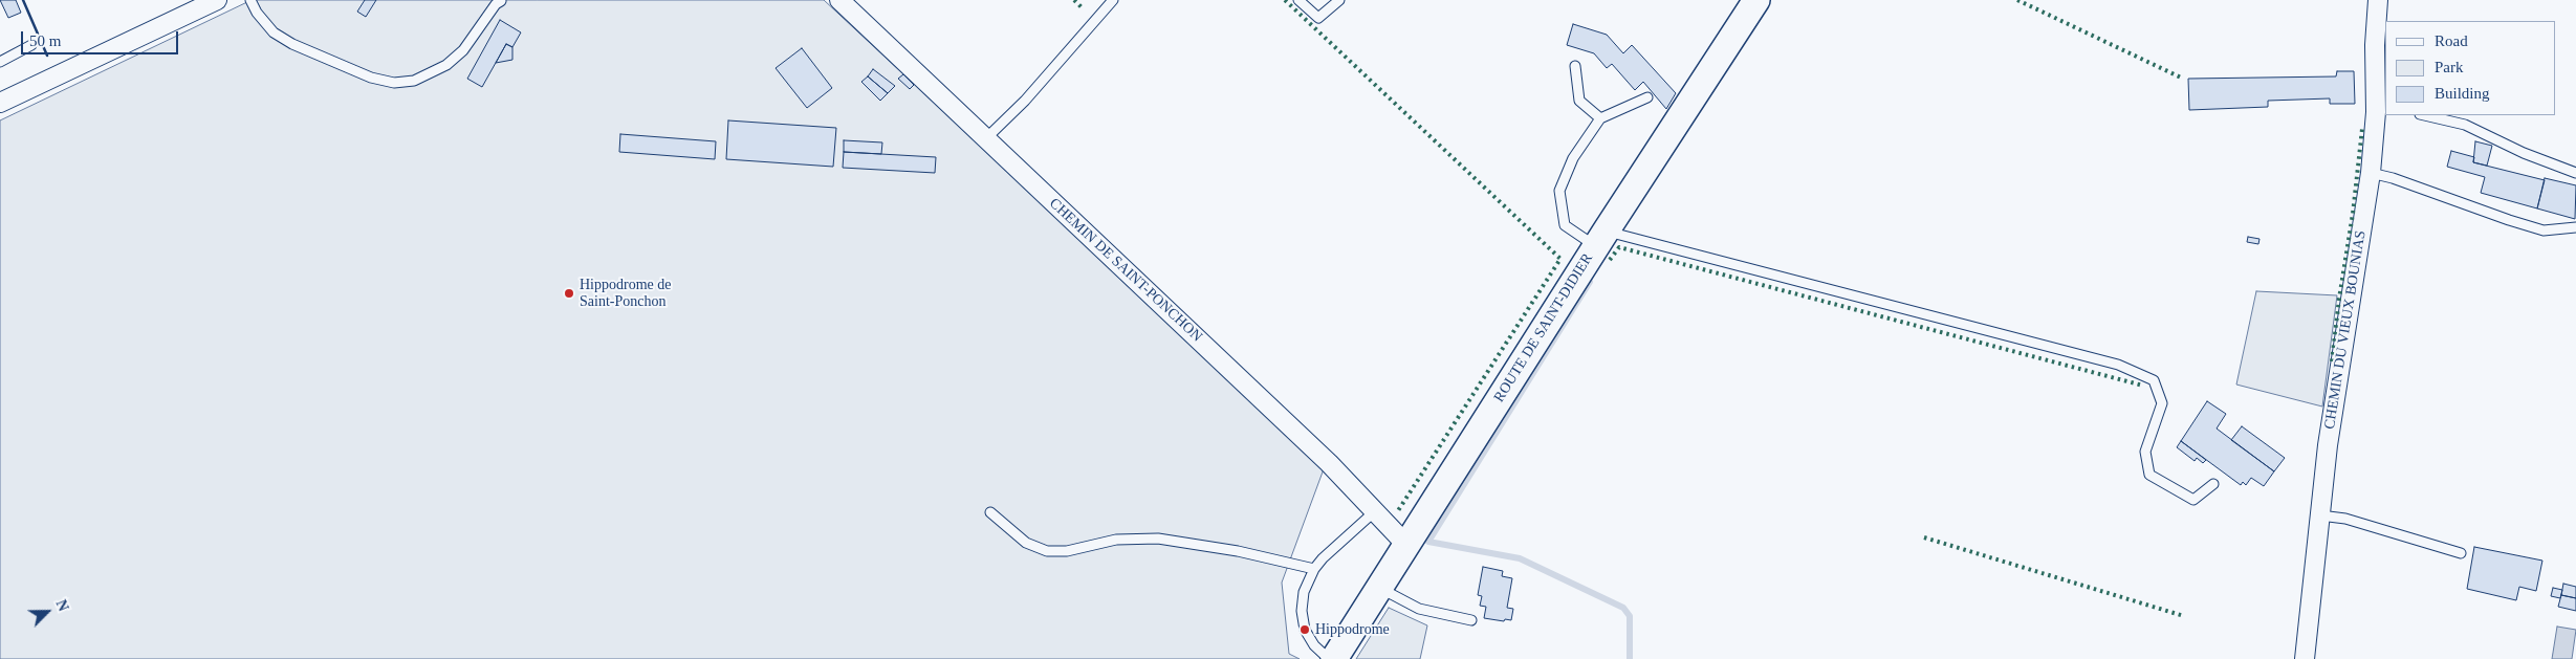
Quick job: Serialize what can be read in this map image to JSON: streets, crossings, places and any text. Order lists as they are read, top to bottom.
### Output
{
  "streets": {
    "main road": ["ROUTE DE SAINT-DIDIER"],
    "street": ["CHEMIN DE SAINT-PONCHON", "CHEMIN DU VIEUX BOUNIAS"]
  },
  "crossings": [
    ["CHEMIN DE SAINT-PONCHON", "ROUTE DE SAINT-DIDIER"]
  ],
  "places": ["Hippodrome de Saint-Ponchon", "Hippodrome"],
  "legend": ["Road", "Park", "Building"],
  "scale_bar": "50 m",
  "north": "top right"
}
